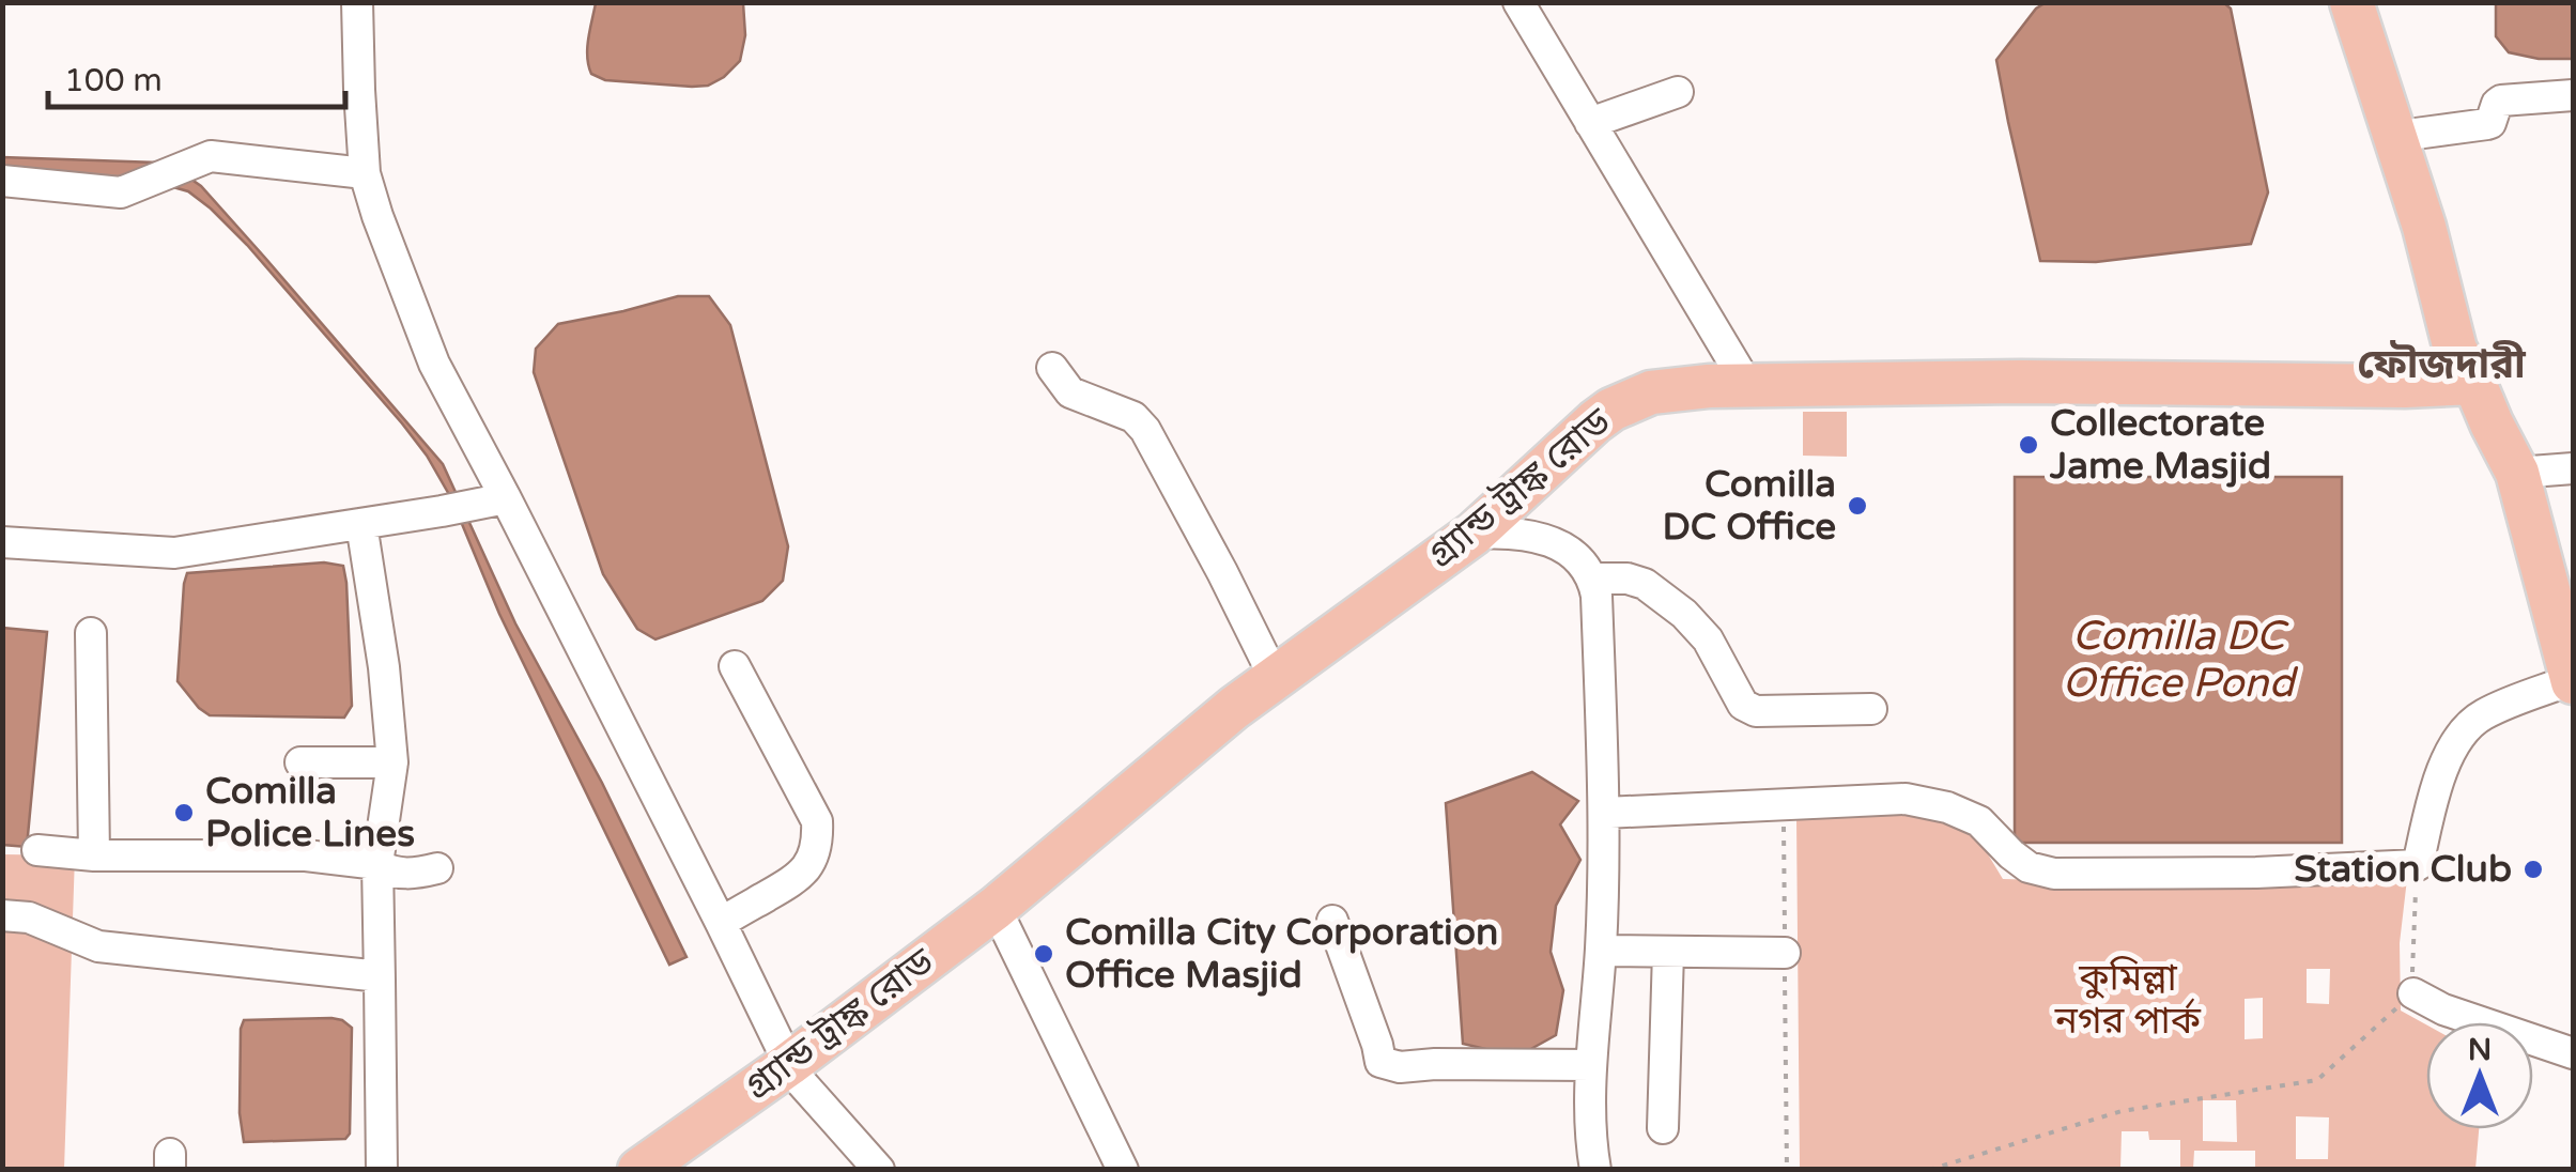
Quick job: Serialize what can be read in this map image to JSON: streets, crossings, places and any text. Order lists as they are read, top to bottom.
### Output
{
  "streets": {
    "highway": ["গ্র্যান্ড ট্রাঙ্ক রোড"]
  },
  "districts": ["ফৌজদারী"],
  "water": ["Comilla DC Office Pond"],
  "parks": ["কুমিল্লা নগর পার্ক"],
  "places": [
    "Collectorate Jame Masjid",
    "Comilla DC Office",
    "Comilla Police Lines",
    "Station Club",
    "Comilla City Corporation Office Masjid"
  ],
  "scale_bar": "100 m",
  "north": "top"
}
